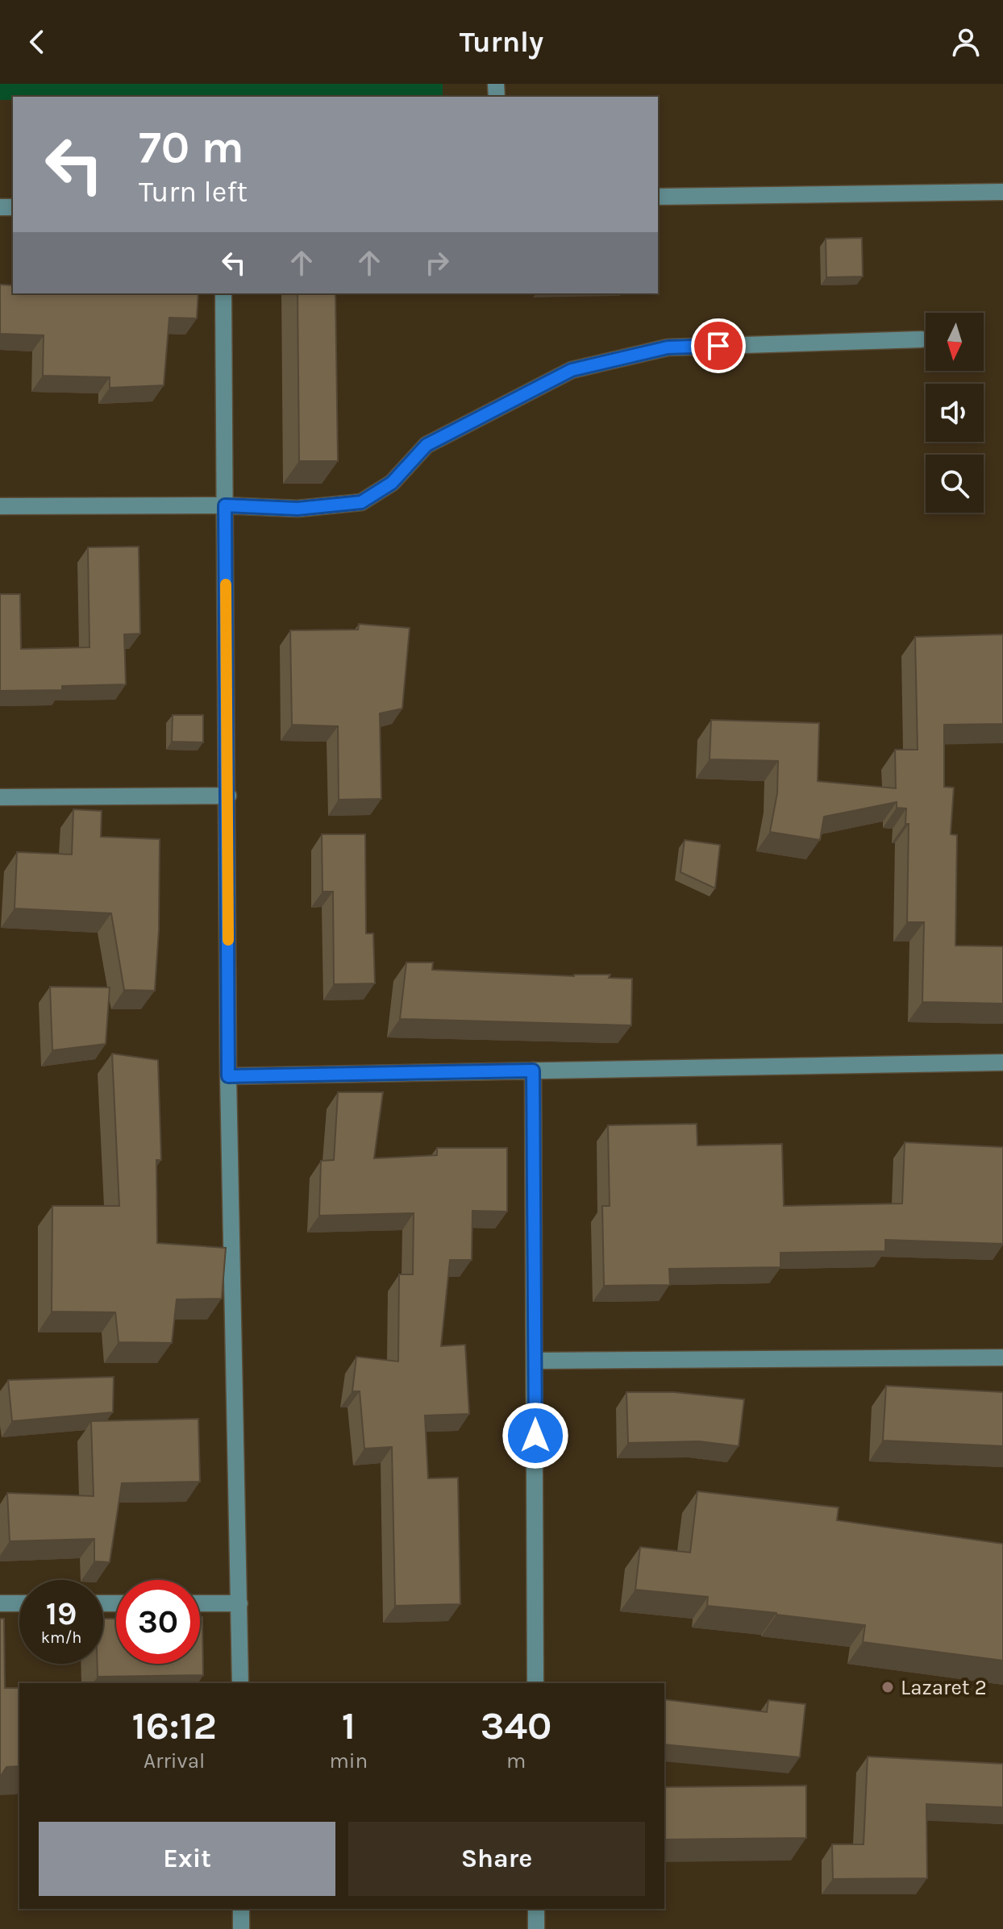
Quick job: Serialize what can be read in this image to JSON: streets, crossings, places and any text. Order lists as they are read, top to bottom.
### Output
{
  "places": ["Lazaret 2"],
  "north": "bottom",
  "page": {
    "header": "Turnly",
    "turn": ["70 m", "Turn left"],
    "speed": "19 km/h",
    "limit": "30",
    "eta": [
      "16:12",
      "Arrival",
      "1",
      "min",
      "340",
      "m"
    ],
    "buttons": ["Exit", "Share"]
  }
}
